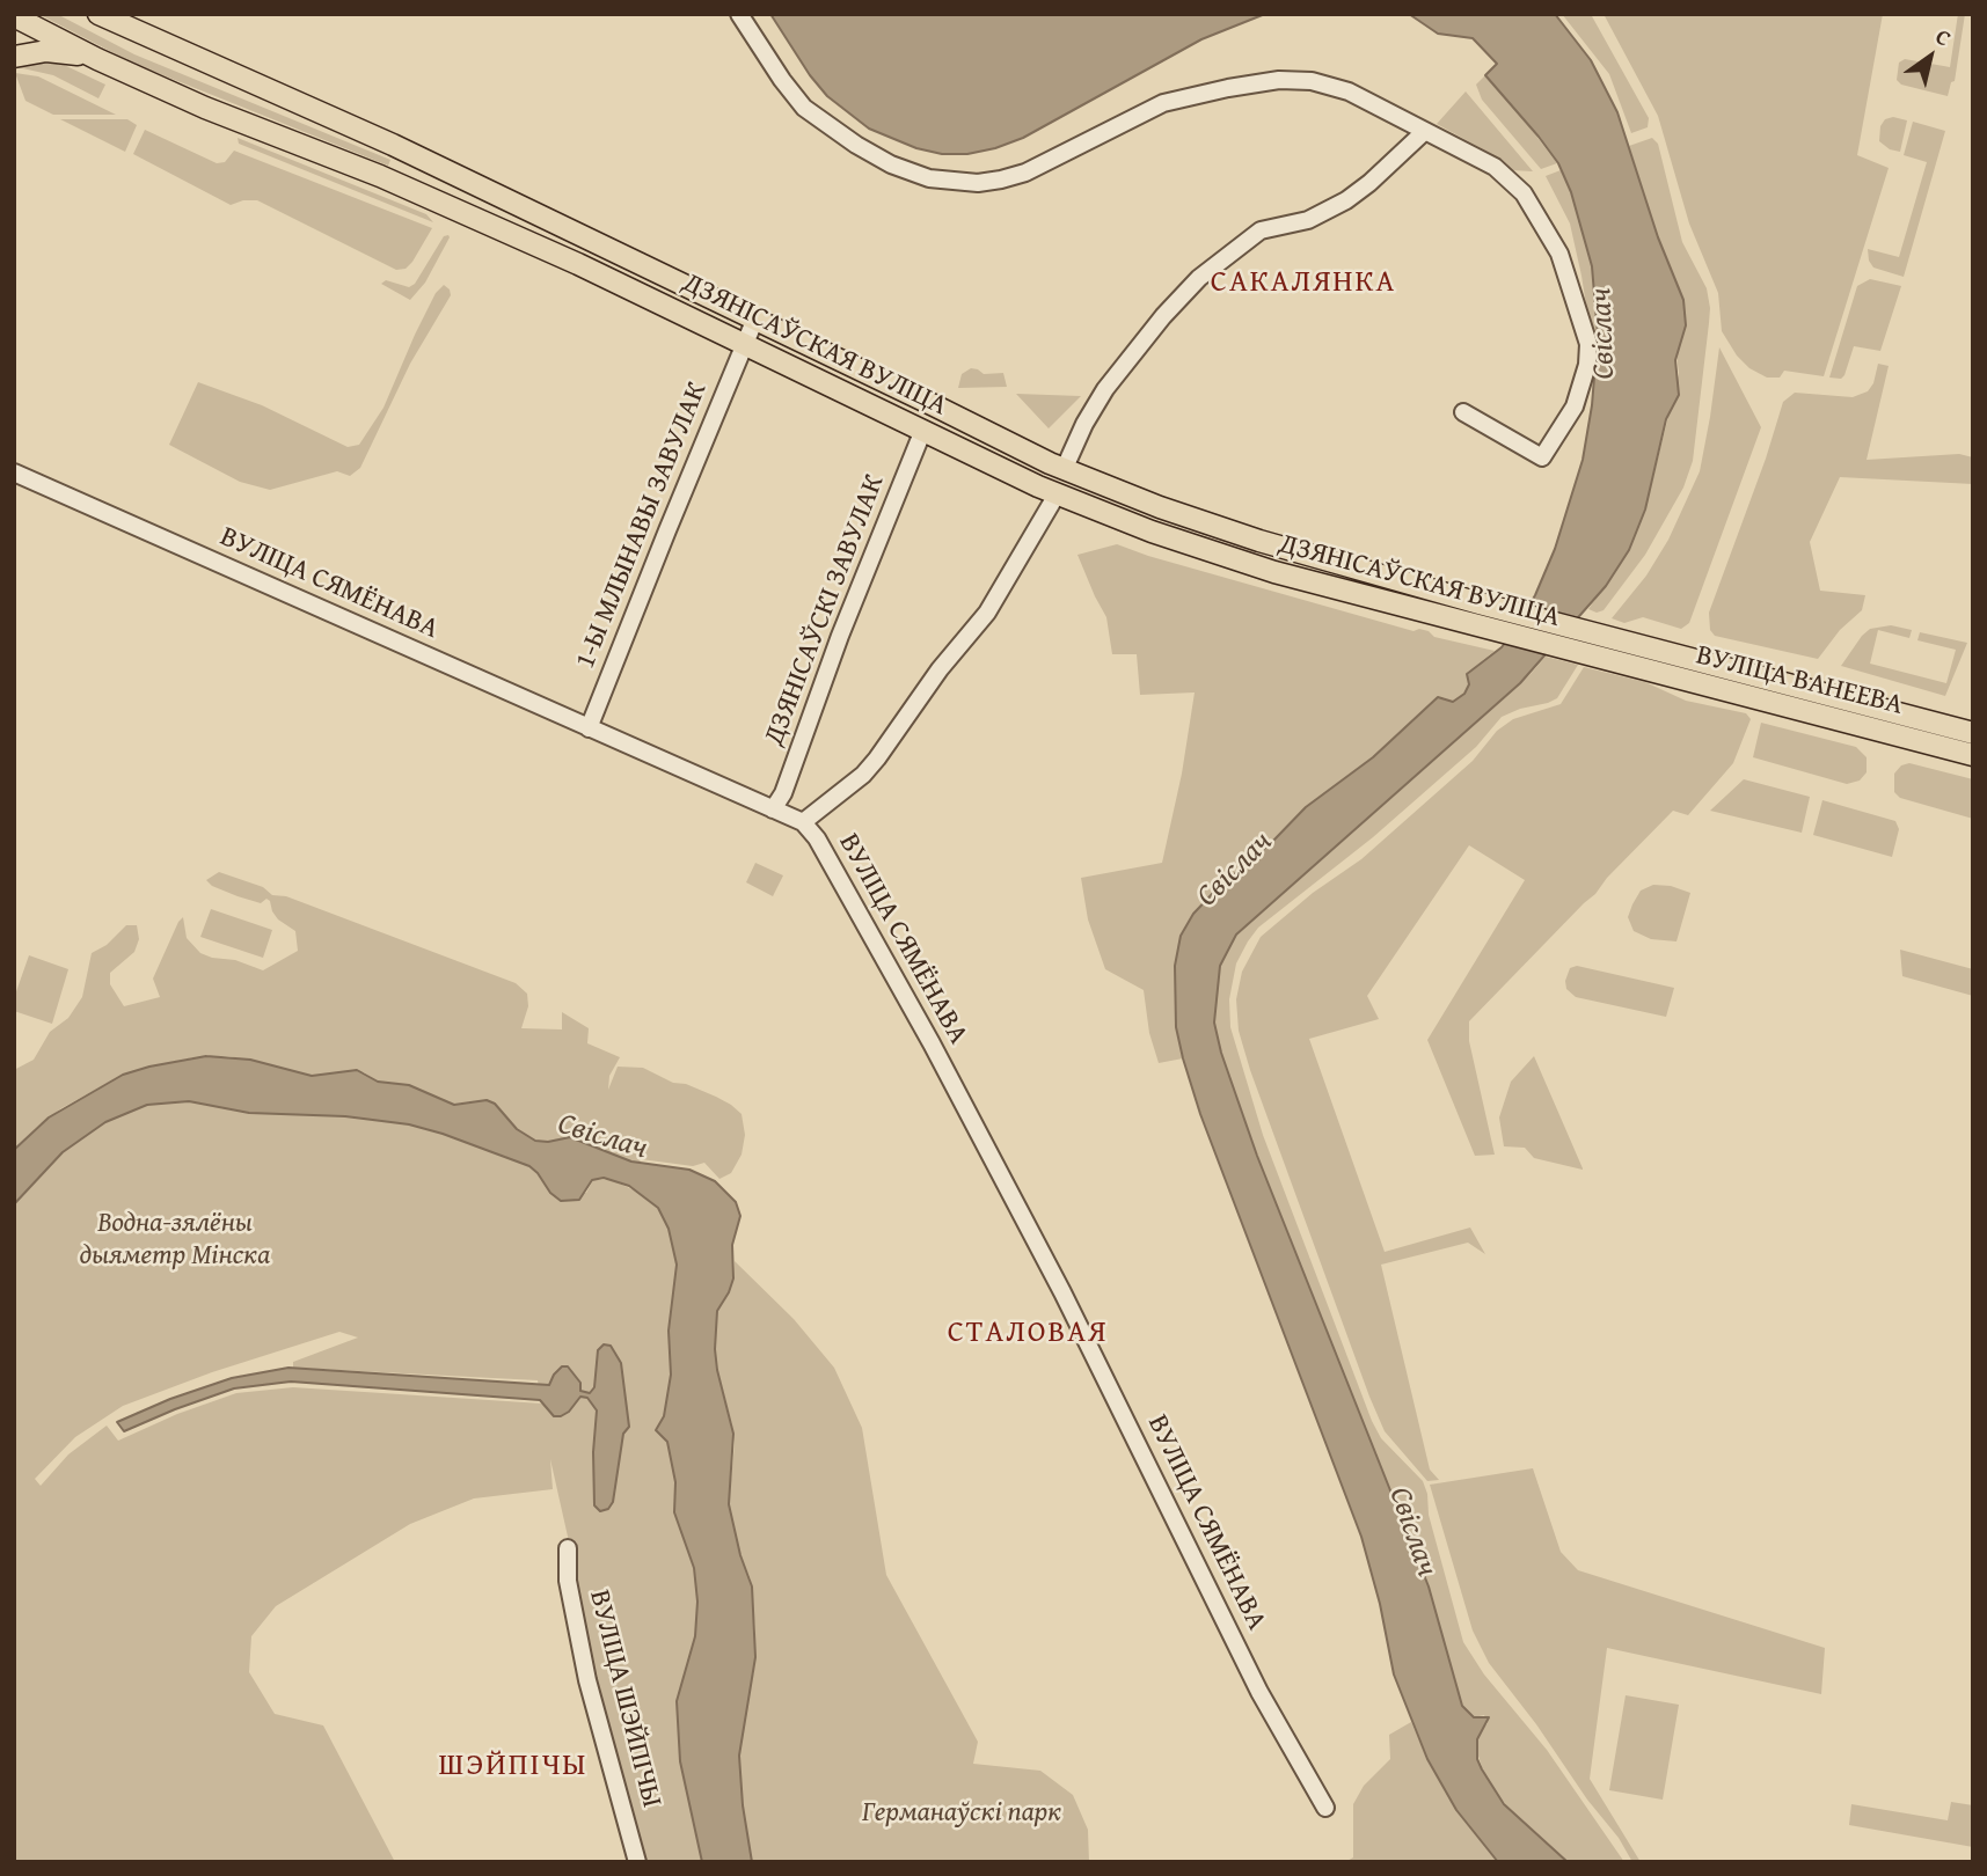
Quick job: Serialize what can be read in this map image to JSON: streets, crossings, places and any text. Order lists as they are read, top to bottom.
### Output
{
  "streets": {
    "main road": ["ДЗЯНІСАЎСКАЯ ВУЛІЦА", "ВУЛІЦА ВАНЕЕВА"],
    "street": [
      "1-Ы МЛЫНАВЫ ЗАВУЛАК",
      "ВУЛІЦА СЯМЁНАВА",
      "ДЗЯНІСАЎСКІ ЗАВУЛАК",
      "ВУЛІЦА ШЭЙПІЧЫ"
    ]
  },
  "crossings": [
    ["ДЗЯНІСАЎСКАЯ ВУЛІЦА", "1-Ы МЛЫНАВЫ ЗАВУЛАК"],
    ["ДЗЯНІСАЎСКАЯ ВУЛІЦА", "ДЗЯНІСАЎСКІ ЗАВУЛАК"],
    ["ДЗЯНІСАЎСКАЯ ВУЛІЦА", "ВУЛІЦА ВАНЕЕВА"],
    ["1-Ы МЛЫНАВЫ ЗАВУЛАК", "ВУЛІЦА СЯМЁНАВА"],
    ["ВУЛІЦА СЯМЁНАВА", "ДЗЯНІСАЎСКІ ЗАВУЛАК"]
  ],
  "districts": ["САКАЛЯНКА", "СТАЛОВАЯ", "ШЭЙПІЧЫ"],
  "water": ["Свіслач"],
  "parks": ["Водна-зялёны дыяметр Мінска", "Германаўскі парк"],
  "north": "top right"
}
